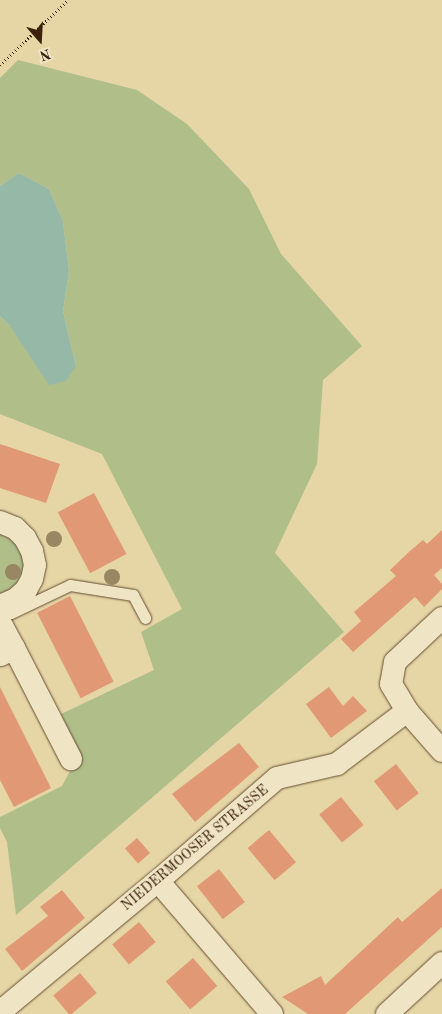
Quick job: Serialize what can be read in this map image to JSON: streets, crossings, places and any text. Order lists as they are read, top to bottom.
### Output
{
  "streets": {
    "street": ["NIEDERMOOSER STRASSE"]
  },
  "north": "bottom"
}
